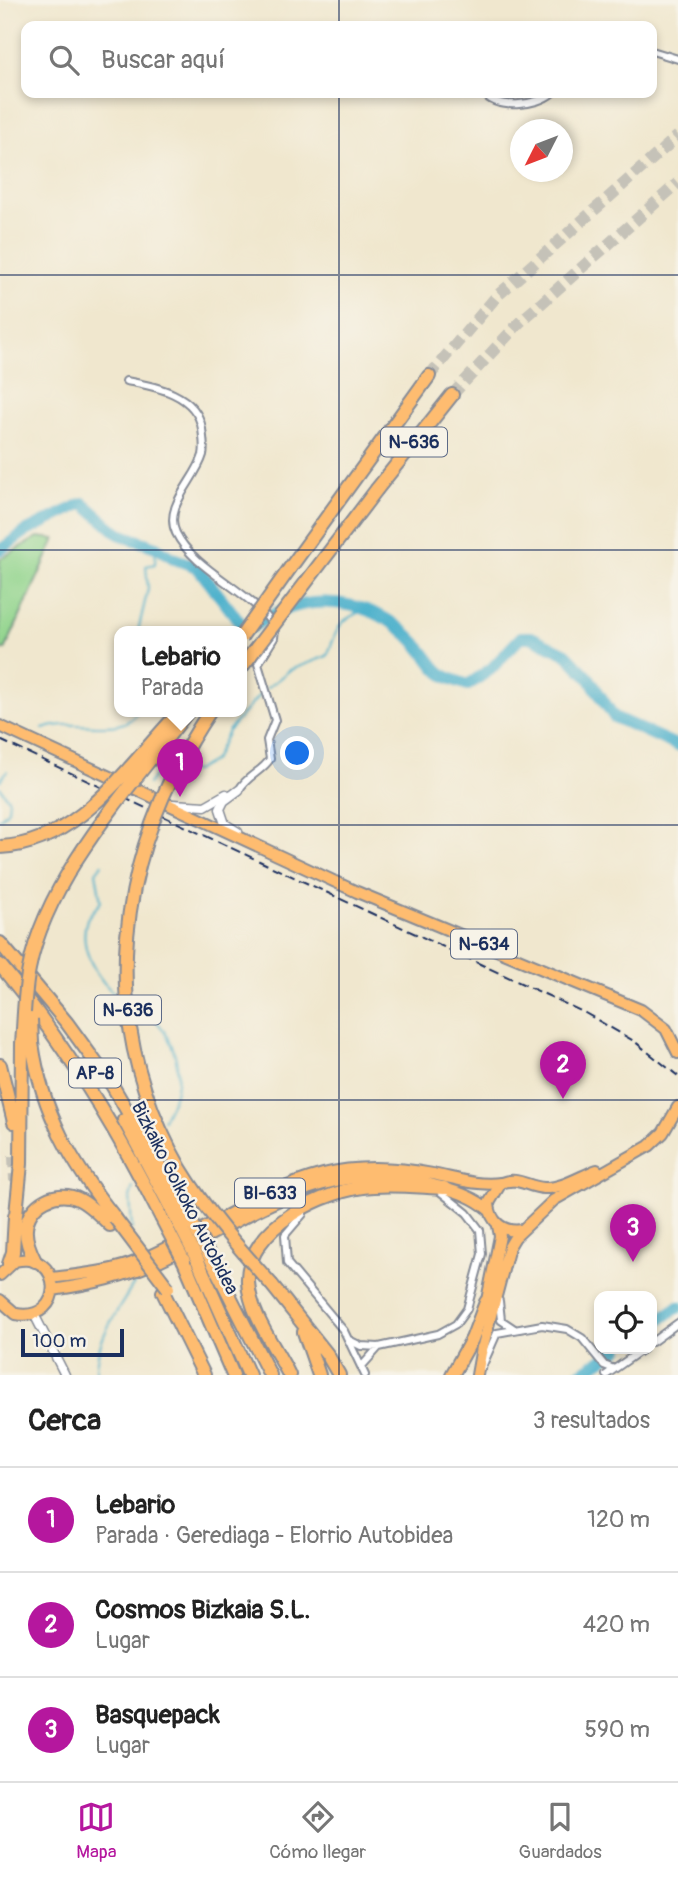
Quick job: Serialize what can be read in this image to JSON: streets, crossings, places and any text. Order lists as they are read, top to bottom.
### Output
{
  "streets": {
    "highway": ["N-636", "AP-8", "Bizkaiko Golkoko Autobidea"],
    "main road": ["N-634", "BI-633"]
  },
  "crossings": [
    ["AP-8", "Bizkaiko Golkoko Autobidea"]
  ],
  "scale_bar": "100 m",
  "north": "bottom left",
  "page": {
    "search": "Buscar aquí",
    "popup": ["Lebario", "Parada"],
    "pins": ["1", "2", "3"],
    "scale": "100 m",
    "heading": ["Cerca", "3 resultados"],
    "list": [
      {
        "mark": "1",
        "name": "Lebario",
        "note": "Parada · Gerediaga - Elorrio Autobidea",
        "value": "120 m"
      },
      {
        "mark": "2",
        "name": "Cosmos Bizkaia S.L.",
        "note": "Lugar",
        "value": "420 m"
      },
      {
        "mark": "3",
        "name": "Basquepack",
        "note": "Lugar",
        "value": "590 m"
      }
    ],
    "nav": ["Mapa", "Cómo llegar", "Guardados"]
  }
}
